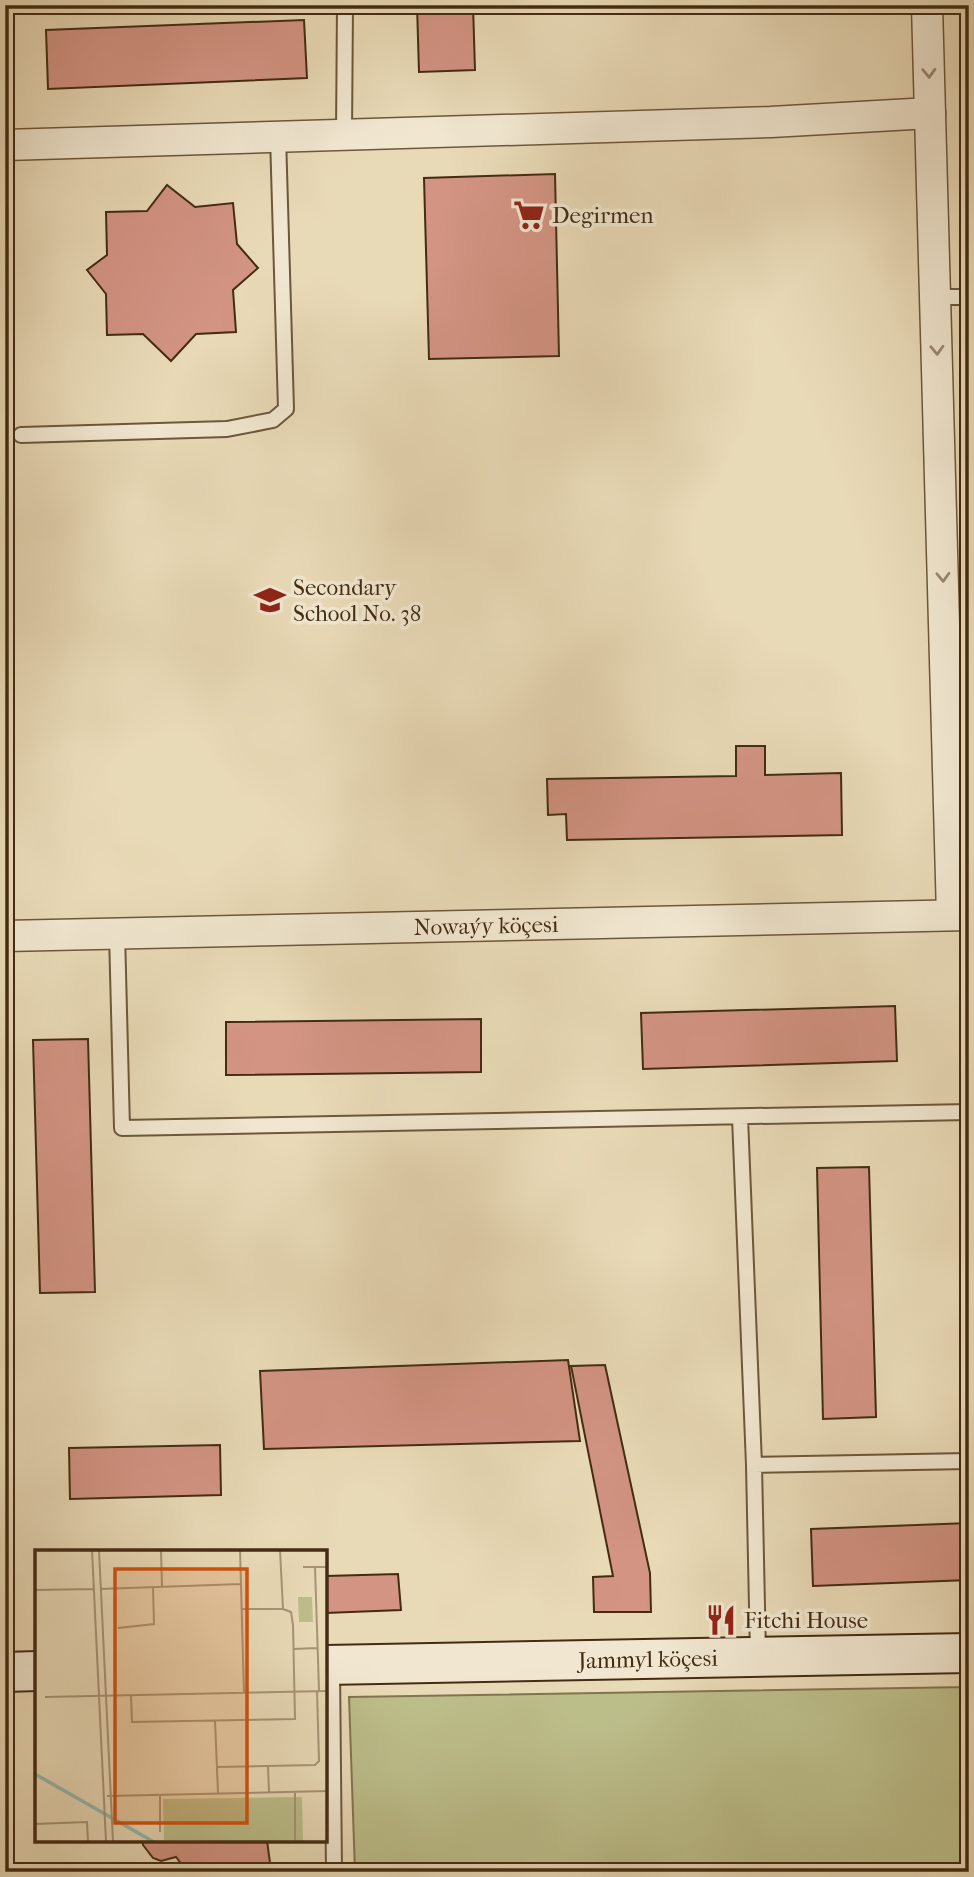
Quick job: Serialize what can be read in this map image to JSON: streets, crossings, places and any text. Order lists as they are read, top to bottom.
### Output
{
  "streets": {
    "street": ["Nowaýy köçesi", "Jammyl köçesi"]
  },
  "places": {
    "supermarket": ["Degirmen"],
    "school or university": ["Secondary School No. 38"],
    "restaurant": ["Fitchi House"]
  }
}
